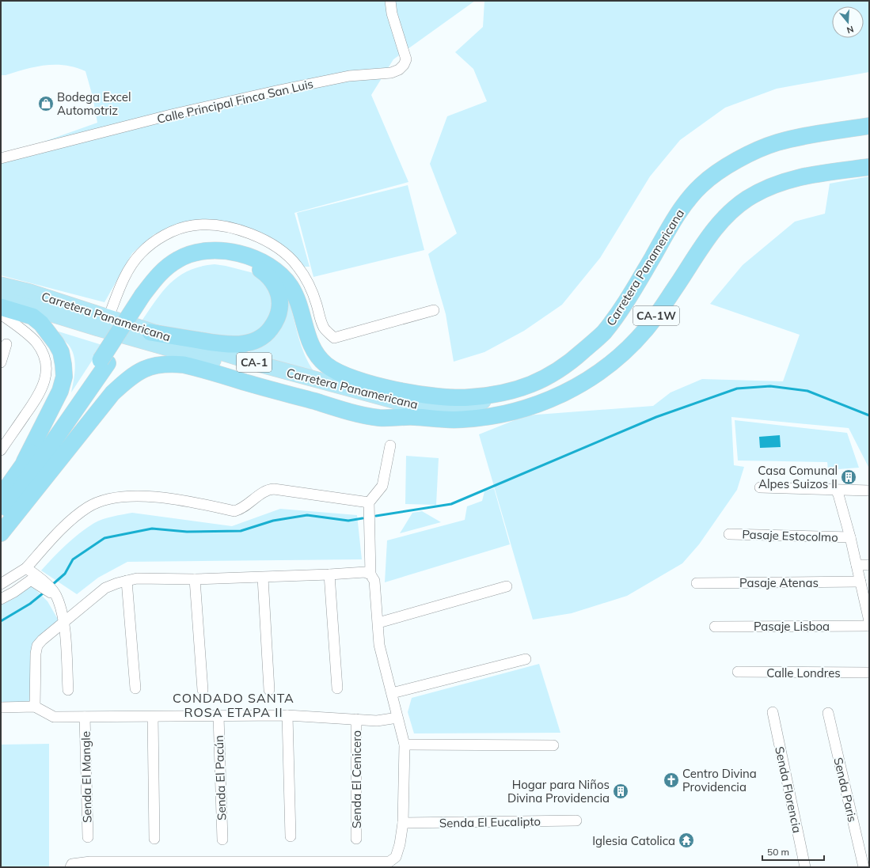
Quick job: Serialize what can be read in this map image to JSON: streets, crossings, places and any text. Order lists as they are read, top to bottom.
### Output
{
  "streets": {
    "highway": ["Carretera Panamericana", "CA-1W"],
    "main road": ["CA-1"],
    "street": [
      "Calle Principal Finca San Luis",
      "Pasaje Estocolmo",
      "Pasaje Atenas",
      "Pasaje Lisboa",
      "Calle Londres",
      "Senda El Mangle",
      "Senda El Pacún",
      "Senda El Cenicero",
      "Senda Florencia",
      "Senda Paris",
      "Senda El Eucalipto"
    ]
  },
  "districts": ["CONDADO SANTA ROSA ETAPA II"],
  "places": {
    "shop": ["Bodega Excel Automotriz"],
    "building": ["Casa Comunal Alpes Suizos II", "Hogar para Niños Divina Providencia"],
    "church": ["Centro Divina Providencia"],
    "temple": ["Iglesia Catolica"]
  },
  "scale_bar": "50 m",
  "north": "bottom"
}
